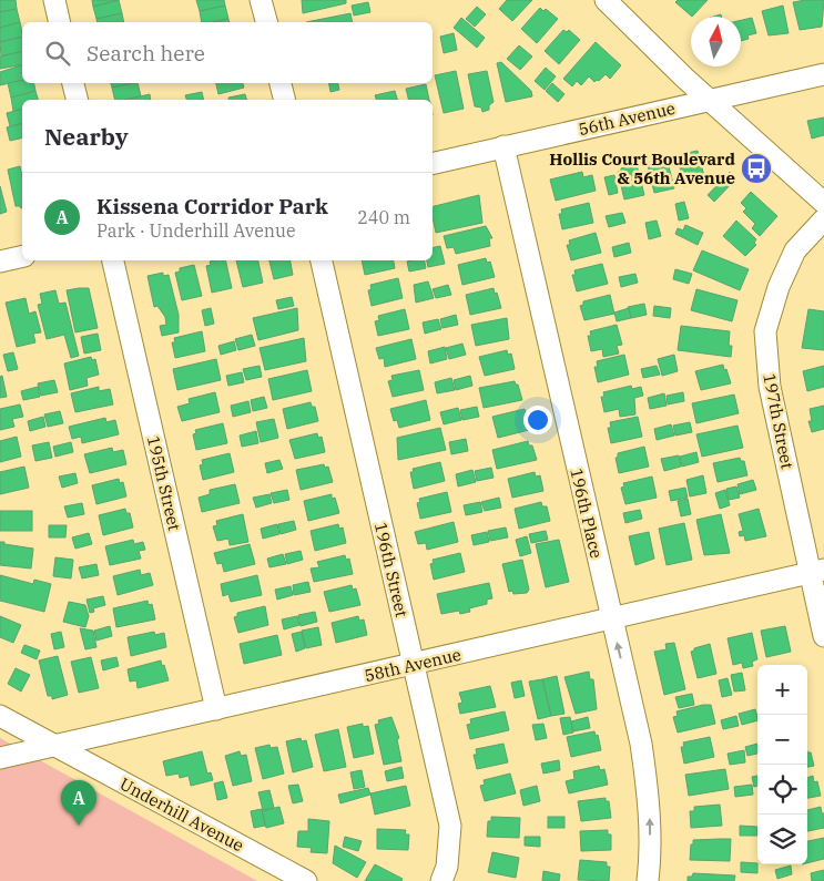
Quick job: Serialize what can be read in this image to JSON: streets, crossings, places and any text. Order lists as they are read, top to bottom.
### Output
{
  "streets": {
    "street": [
      "56th Avenue",
      "197th Street",
      "195th Street",
      "196th Place",
      "196th Street",
      "58th Avenue",
      "Underhill Avenue"
    ]
  },
  "crossings": [
    ["56th Avenue", "196th Place"],
    ["197th Street", "58th Avenue"],
    ["195th Street", "58th Avenue"],
    ["196th Place", "58th Avenue"],
    ["196th Street", "58th Avenue"],
    ["58th Avenue", "Underhill Avenue"]
  ],
  "one_way": ["196th Place"],
  "places": {
    "bus stop": ["Hollis Court Boulevard & 56th Avenue"]
  },
  "north": "top",
  "page": {
    "search": "Search here",
    "heading": "Nearby",
    "list": [
      {
        "mark": "A",
        "name": "Kissena Corridor Park",
        "note": "Park · Underhill Avenue",
        "value": "240 m"
      }
    ],
    "map_buttons": ["+", "−"],
    "pins": "A"
  }
}
